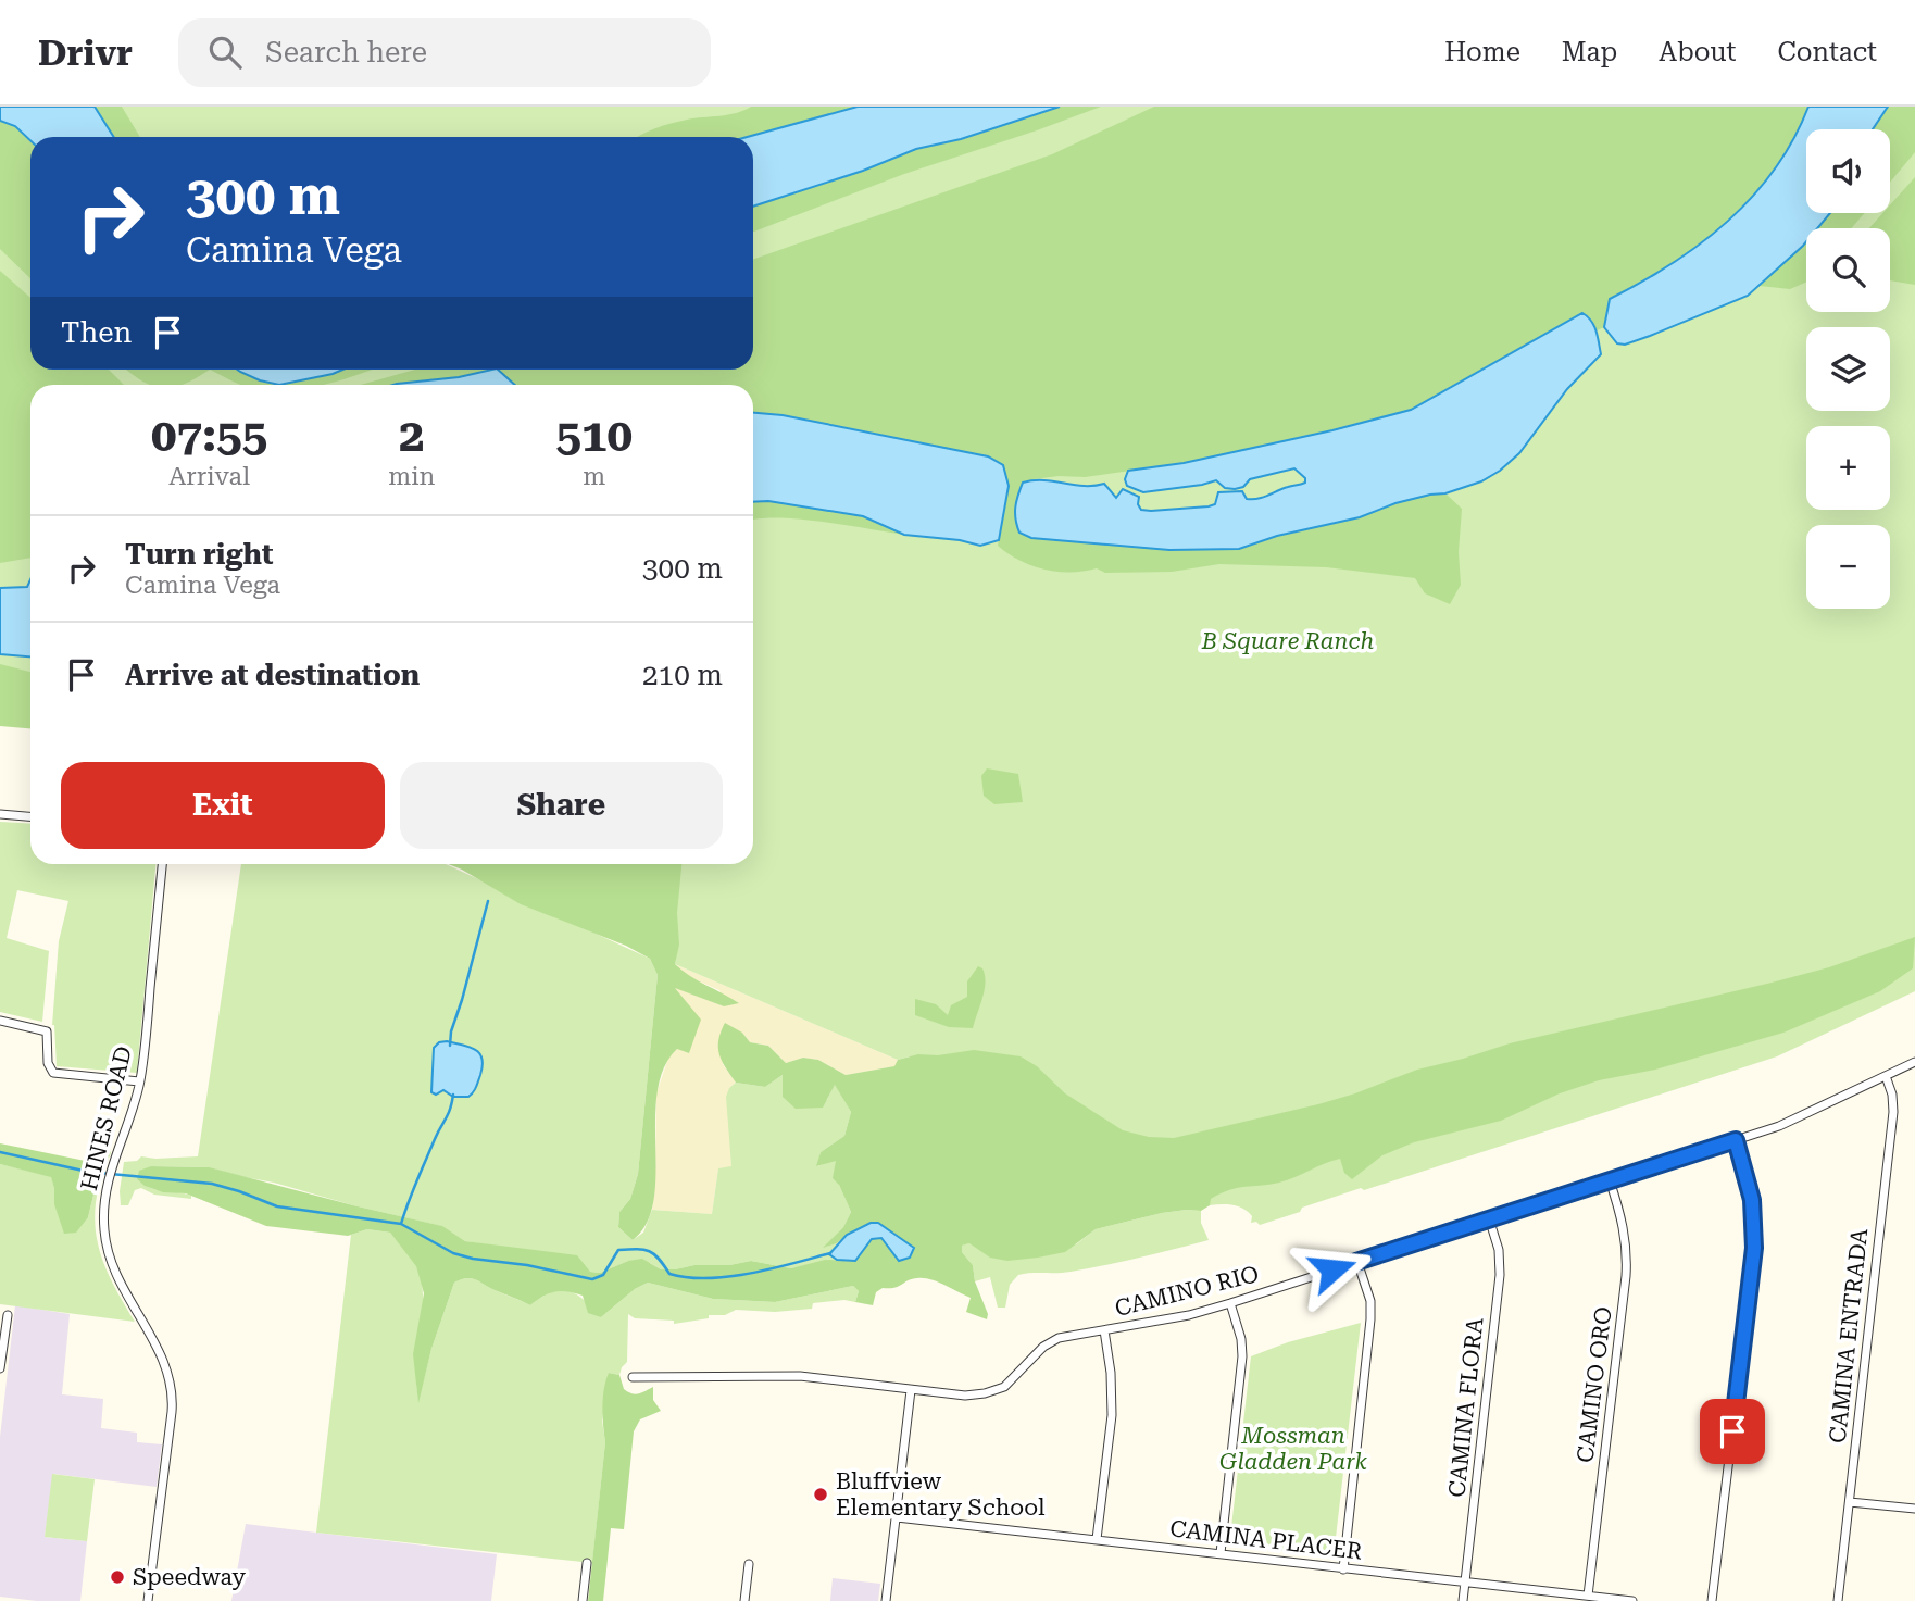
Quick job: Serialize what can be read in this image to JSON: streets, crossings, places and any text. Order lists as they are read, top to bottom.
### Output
{
  "streets": {
    "street": [
      "HINES ROAD",
      "CAMINO RIO",
      "CAMINA ENTRADA",
      "CAMINO ORO",
      "CAMINA FLORA",
      "CAMINA PLACER"
    ]
  },
  "crossings": [
    ["CAMINO RIO", "CAMINA ENTRADA"],
    ["CAMINO RIO", "CAMINO ORO"],
    ["CAMINO RIO", "CAMINA FLORA"],
    ["CAMINO ORO", "CAMINA PLACER"],
    ["CAMINA FLORA", "CAMINA PLACER"]
  ],
  "parks": ["B Square Ranch", "Mossman Gladden Park"],
  "places": ["Bluffview Elementary School", "Speedway"],
  "page": {
    "header": "Drivr",
    "search": "Search here",
    "nav": [
      "Home",
      "Map",
      "About",
      "Contact"
    ],
    "map_buttons": ["+", "−"],
    "turn": ["300 m", "Camina Vega"],
    "then": "Then",
    "eta": [
      "07:55",
      "Arrival",
      "2",
      "min",
      "510",
      "m"
    ],
    "list": [
      {
        "name": "Turn right",
        "note": "Camina Vega",
        "value": "300 m"
      },
      {
        "name": "Arrive at destination",
        "value": "210 m"
      }
    ],
    "buttons": ["Exit", "Share"]
  }
}
